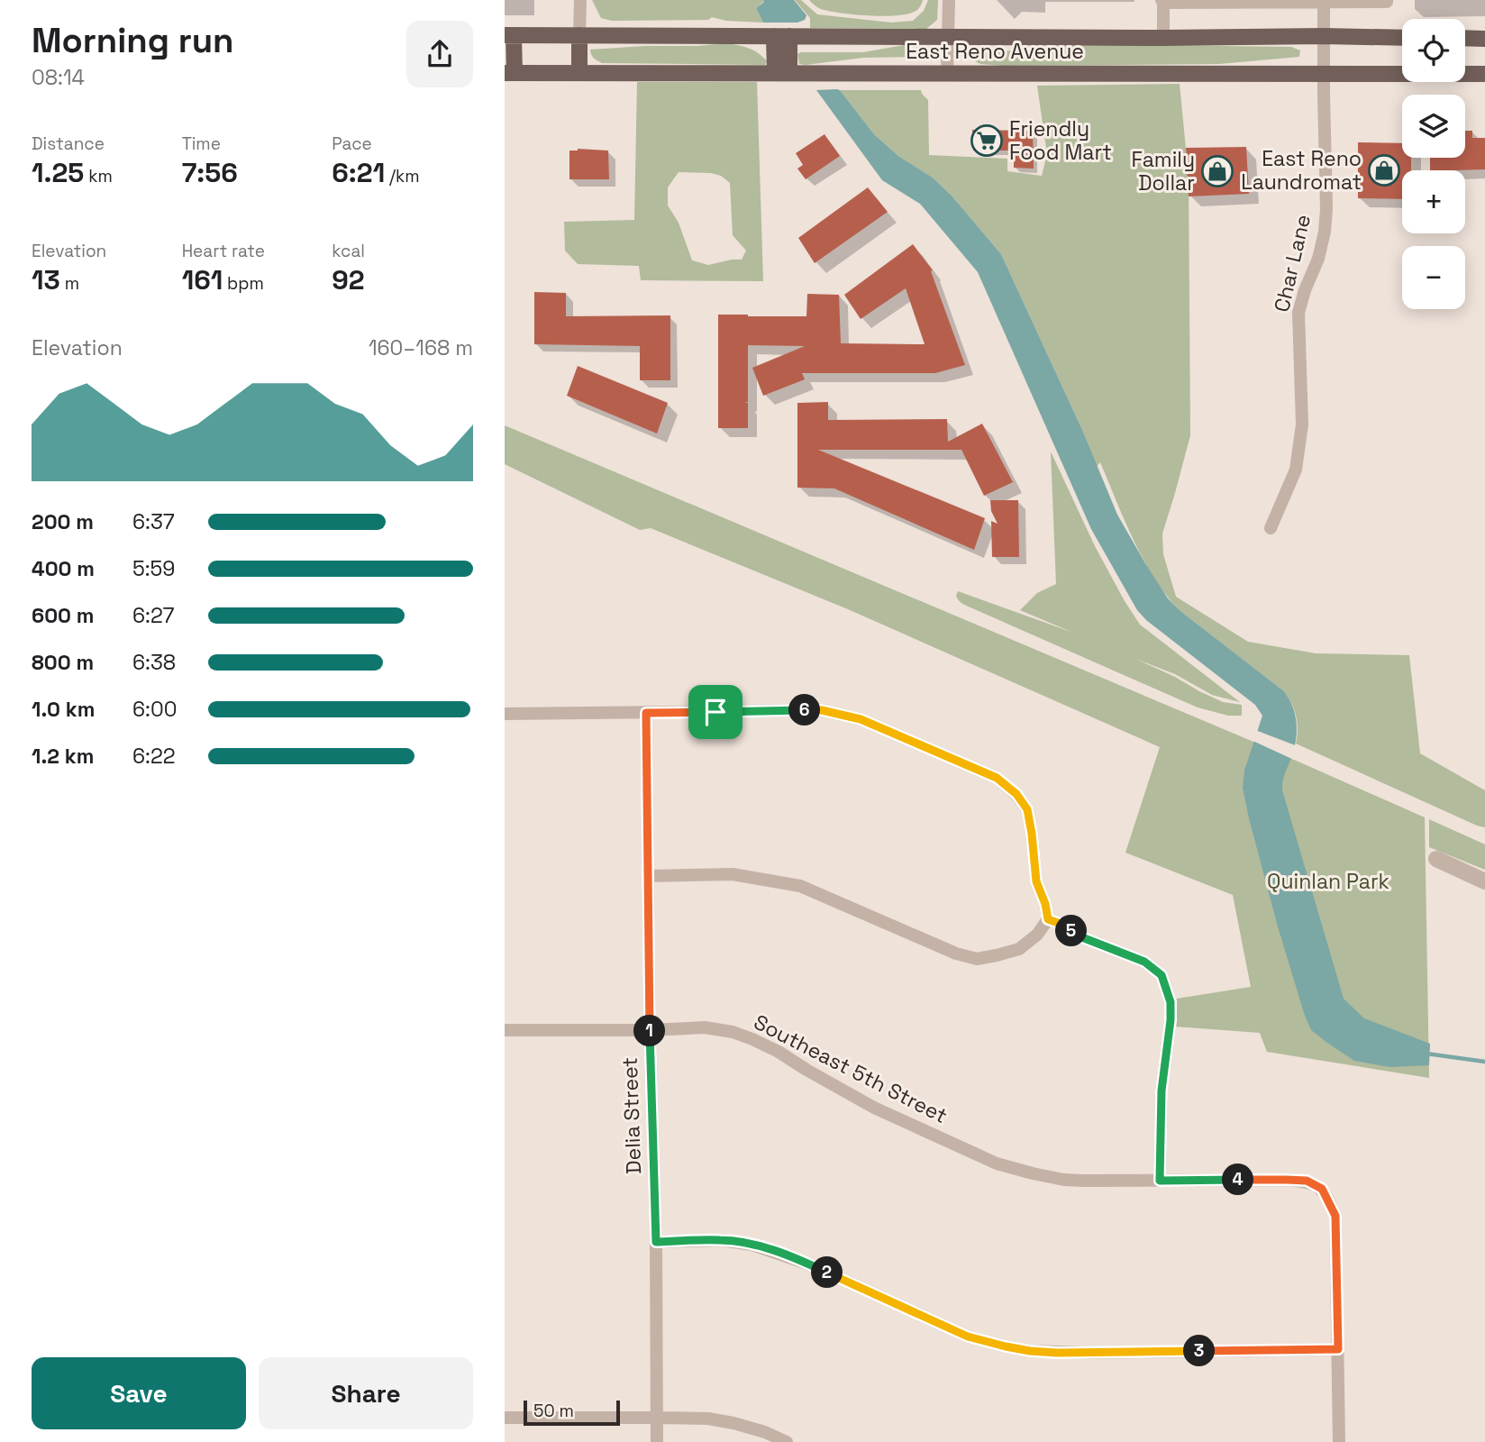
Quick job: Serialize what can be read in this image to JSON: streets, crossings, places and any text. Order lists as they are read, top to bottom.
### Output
{
  "streets": {
    "main road": ["East Reno Avenue"],
    "street": ["Char Lane", "Southeast 5th Street", "Delia Street"]
  },
  "crossings": [
    ["East Reno Avenue", "Char Lane"],
    ["Southeast 5th Street", "Delia Street"]
  ],
  "parks": ["Quinlan Park"],
  "places": {
    "supermarket": ["Friendly Food Mart"],
    "shop": ["East Reno Laundromat", "Family Dollar"]
  },
  "scale_bar": "50 m",
  "page": {
    "heading": ["Morning run", "08:14"],
    "map_buttons": ["+", "−"],
    "stats": [
      ["Distance", "1.25 km"],
      ["Time", "7:56"],
      ["Pace", "6:21 /km"],
      ["Elevation", "13 m"],
      ["Heart rate", "161 bpm"],
      ["kcal", "92"]
    ],
    "chart": ["Elevation", "160–168 m"],
    "list": [
      {
        "name": "200 m",
        "note": "6:37"
      },
      {
        "name": "400 m",
        "note": "5:59"
      },
      {
        "name": "600 m",
        "note": "6:27"
      },
      {
        "name": "800 m",
        "note": "6:38"
      },
      {
        "name": "1.0 km",
        "note": "6:00"
      },
      {
        "name": "1.2 km",
        "note": "6:22"
      }
    ],
    "pins": [
      "6",
      "5",
      "1",
      "4",
      "2",
      "3"
    ],
    "buttons": ["Save", "Share"],
    "scale": "50 m"
  }
}
